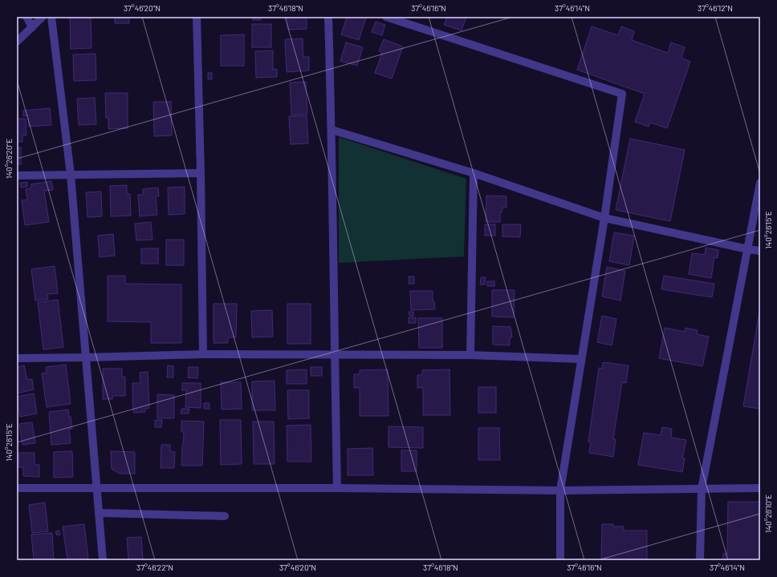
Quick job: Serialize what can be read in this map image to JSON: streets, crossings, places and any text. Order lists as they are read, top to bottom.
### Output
{
  "coordinates": [
    "37°46'20\"N",
    "37°46'18\"N",
    "37°46'16\"N",
    "37°46'14\"N",
    "37°46'12\"N",
    "140°26'20\"E",
    "140°26'15\"E",
    "140°26'10\"E",
    "37°46'22\"N"
  ]
}
